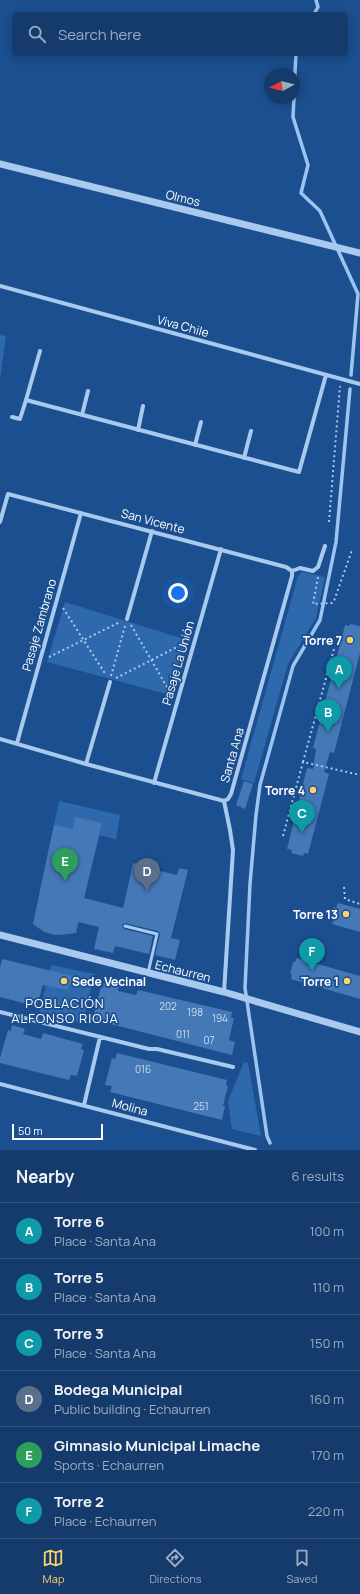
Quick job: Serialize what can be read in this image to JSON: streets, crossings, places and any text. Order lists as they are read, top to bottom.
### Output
{
  "streets": {
    "street": [
      "Olmos",
      "Viva Chile",
      "San Vicente",
      "Pasaje Zambrano",
      "Pasaje La Unión",
      "Santa Ana",
      "Echaurren",
      "Molina"
    ]
  },
  "crossings": [
    ["San Vicente", "Pasaje Zambrano"],
    ["San Vicente", "Pasaje La Unión"],
    ["San Vicente", "Santa Ana"]
  ],
  "districts": ["POBLACIÓN ALFONSO RIOJA"],
  "places": [
    "Torre 7",
    "Torre 4",
    "Torre 13",
    "Sede Vecinal",
    "Torre 1"
  ],
  "house_numbers": [
    "202",
    "198",
    "194",
    "011",
    "07",
    "016",
    "251"
  ],
  "scale_bar": "50 m",
  "north": "left",
  "page": {
    "search": "Search here",
    "pins": [
      "A",
      "B",
      "C",
      "E",
      "D",
      "F"
    ],
    "scale": "50 m",
    "heading": ["Nearby", "6 results"],
    "list": [
      {
        "mark": "A",
        "name": "Torre 6",
        "note": "Place · Santa Ana",
        "value": "100 m"
      },
      {
        "mark": "B",
        "name": "Torre 5",
        "note": "Place · Santa Ana",
        "value": "110 m"
      },
      {
        "mark": "C",
        "name": "Torre 3",
        "note": "Place · Santa Ana",
        "value": "150 m"
      },
      {
        "mark": "D",
        "name": "Bodega Municipal",
        "note": "Public building · Echaurren",
        "value": "160 m"
      },
      {
        "mark": "E",
        "name": "Gimnasio Municipal Limache",
        "note": "Sports · Echaurren",
        "value": "170 m"
      },
      {
        "mark": "F",
        "name": "Torre 2",
        "note": "Place · Echaurren",
        "value": "220 m"
      }
    ],
    "nav": ["Map", "Directions", "Saved"]
  }
}
